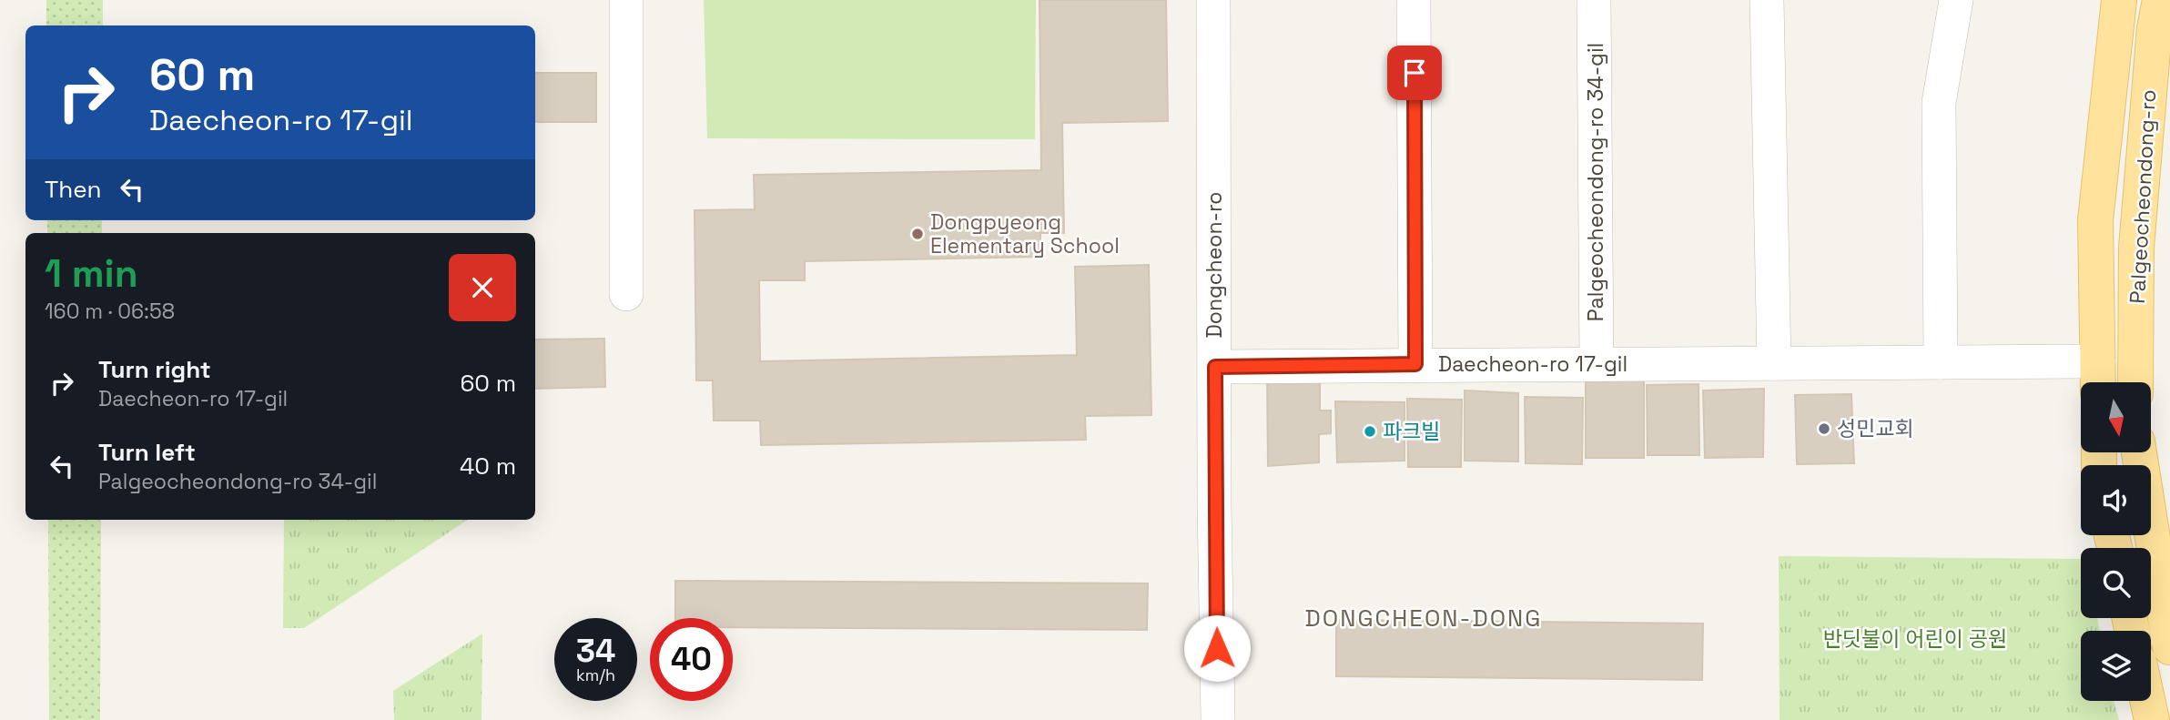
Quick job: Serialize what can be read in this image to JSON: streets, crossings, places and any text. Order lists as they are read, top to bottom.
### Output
{
  "streets": {
    "main road": ["Palgeocheondong-ro"],
    "street": ["Palgeocheondong-ro 34-gil", "Dongcheon-ro", "Daecheon-ro 17-gil"]
  },
  "crossings": [
    ["Palgeocheondong-ro 34-gil", "Daecheon-ro 17-gil"],
    ["Palgeocheondong-ro", "Daecheon-ro 17-gil"],
    ["Dongcheon-ro", "Daecheon-ro 17-gil"]
  ],
  "districts": ["DONGCHEON-DONG"],
  "parks": ["반딧불이 어린이 공원"],
  "places": ["Dongpyeong Elementary School", "성민교회", "파크빌"],
  "north": "bottom",
  "page": {
    "turn": ["60 m", "Daecheon-ro 17-gil"],
    "then": "Then",
    "heading": ["1 min", "160 m · 06:58"],
    "list": [
      {
        "name": "Turn right",
        "note": "Daecheon-ro 17-gil",
        "value": "60 m"
      },
      {
        "name": "Turn left",
        "note": "Palgeocheondong-ro 34-gil",
        "value": "40 m"
      }
    ],
    "speed": "34 km/h",
    "limit": "40"
  }
}
